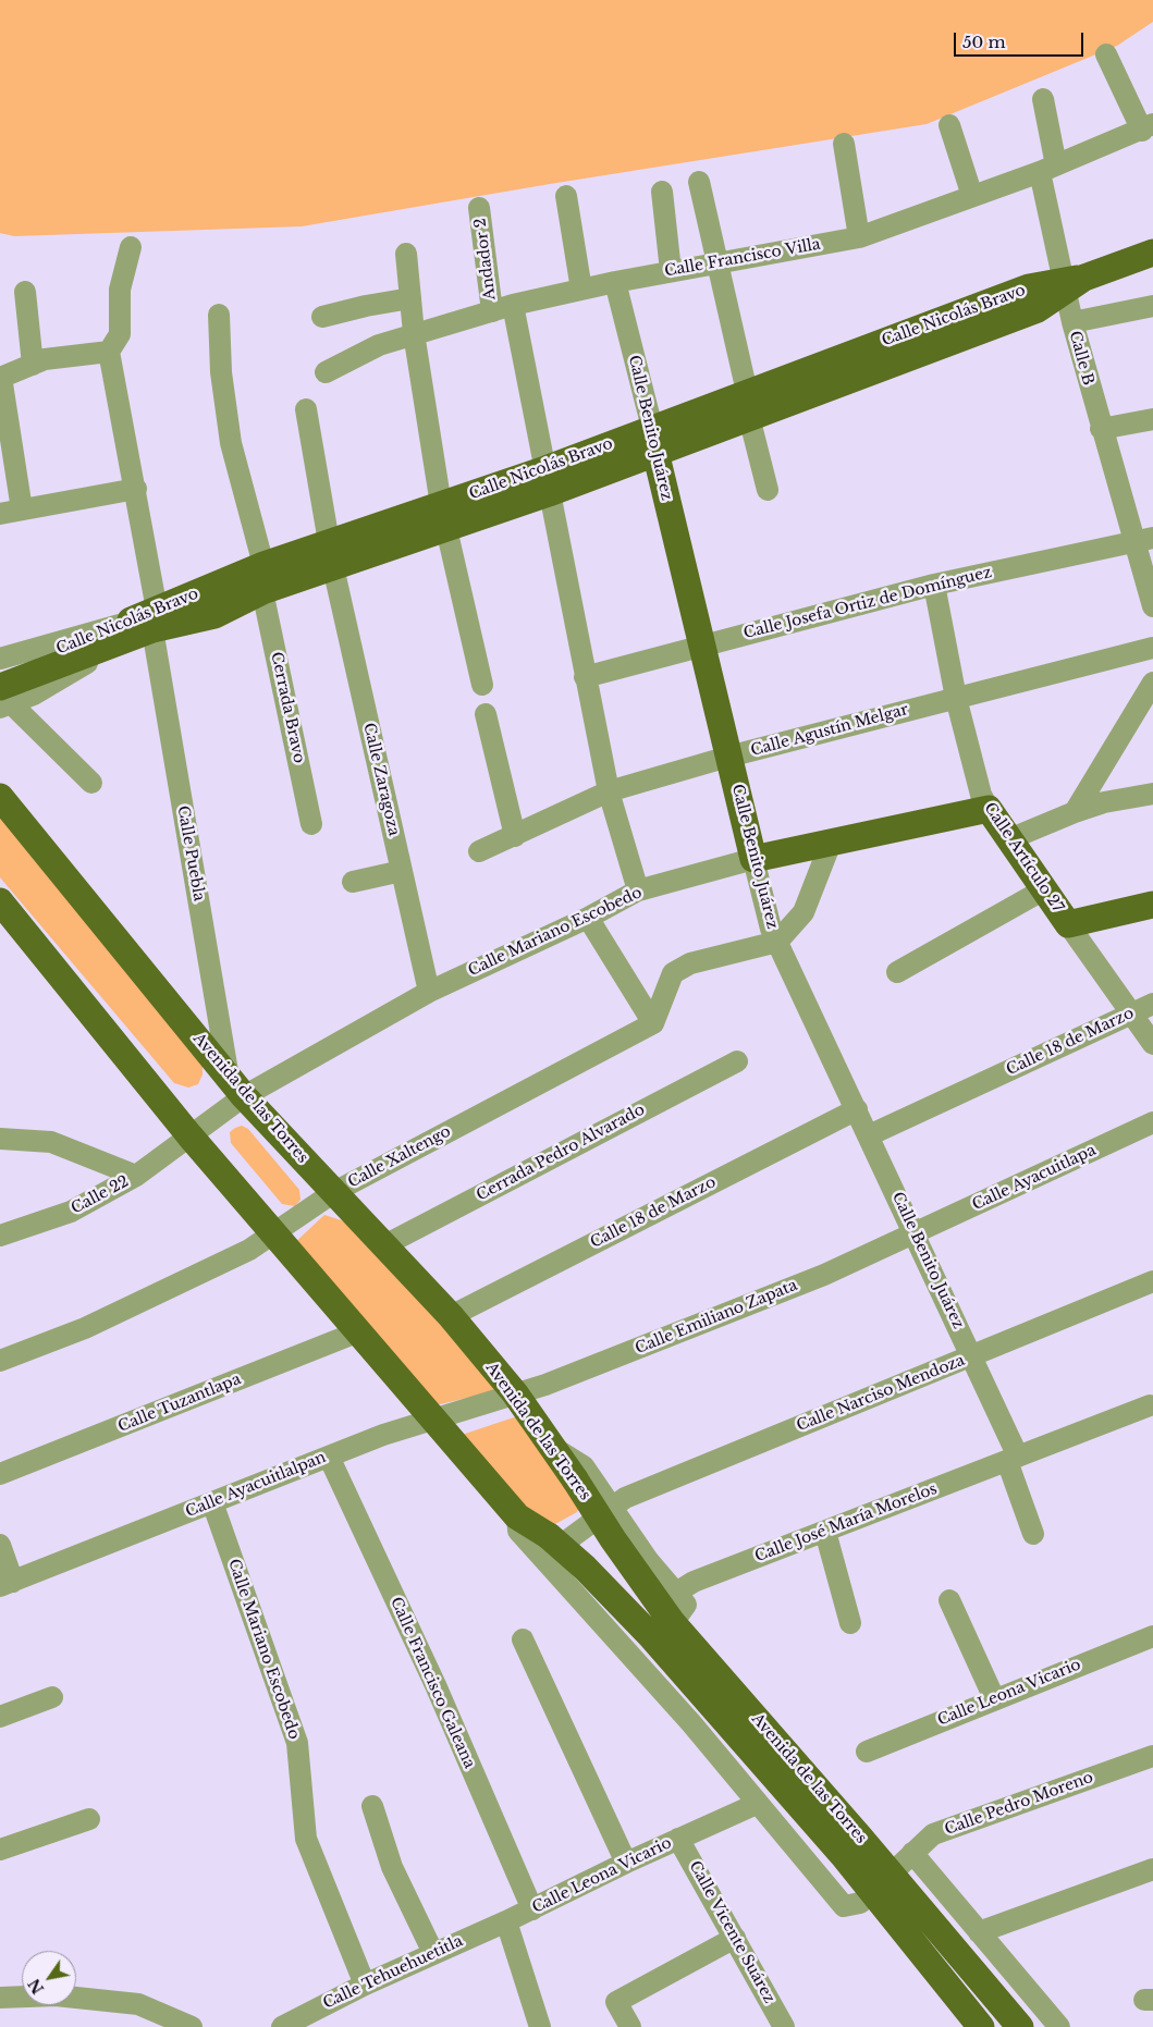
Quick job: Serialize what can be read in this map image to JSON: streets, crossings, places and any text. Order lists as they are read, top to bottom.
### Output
{
  "streets": {
    "main road": [
      "Calle Nicolás Bravo",
      "Calle Benito Juárez",
      "Calle Artículo 27",
      "Calle Mariano Escobedo",
      "Avenida de las Torres"
    ],
    "street": [
      "Calle Francisco Villa",
      "Andador 2",
      "Calle B",
      "Calle Josefa Ortiz de Domínguez",
      "Cerrada Bravo",
      "Calle Agustín Melgar",
      "Calle Zaragoza",
      "Calle Puebla",
      "Calle 18 de Marzo",
      "Cerrada Pedro Alvarado",
      "Calle Xaltengo",
      "Calle Ayacuitlapa",
      "Calle 22",
      "Calle Emiliano Zapata",
      "Calle Narciso Mendoza",
      "Calle Tuzantlapa",
      "Calle Ayacuitlalpan",
      "Calle José María Morelos",
      "Calle Francisco Galeana",
      "Calle Leona Vicario",
      "Calle Pedro Moreno",
      "Calle Vicente Suárez",
      "Calle Tehuehuetitla"
    ]
  },
  "crossings": [
    ["Calle Francisco Villa", "Andador 2"],
    ["Calle Francisco Villa", "Calle B"],
    ["Calle Francisco Villa", "Calle Benito Juárez"],
    ["Calle Nicolás Bravo", "Calle B"],
    ["Calle Nicolás Bravo", "Calle Benito Juárez"],
    ["Calle Nicolás Bravo", "Cerrada Bravo"],
    ["Calle Nicolás Bravo", "Calle Zaragoza"],
    ["Calle Nicolás Bravo", "Calle Puebla"],
    ["Calle B", "Calle Josefa Ortiz de Domínguez"],
    ["Calle Benito Juárez", "Calle Josefa Ortiz de Domínguez"],
    ["Calle Benito Juárez", "Calle Agustín Melgar"],
    ["Calle Benito Juárez", "Calle Mariano Escobedo"],
    ["Calle Benito Juárez", "Calle 18 de Marzo"],
    ["Calle Benito Juárez", "Calle Ayacuitlapa"],
    ["Calle Benito Juárez", "Calle Emiliano Zapata"],
    ["Calle Benito Juárez", "Calle Narciso Mendoza"],
    ["Calle Benito Juárez", "Calle José María Morelos"],
    ["Calle Josefa Ortiz de Domínguez", "Calle Artículo 27"],
    ["Calle Agustín Melgar", "Calle Artículo 27"],
    ["Calle Zaragoza", "Calle Mariano Escobedo"],
    ["Calle Puebla", "Calle Mariano Escobedo"],
    ["Calle Puebla", "Avenida de las Torres"],
    ["Calle Artículo 27", "Calle Mariano Escobedo"],
    ["Calle Artículo 27", "Calle 18 de Marzo"],
    ["Calle Mariano Escobedo", "Avenida de las Torres"],
    ["Calle Mariano Escobedo", "Calle 22"],
    ["Calle Mariano Escobedo", "Calle Ayacuitlalpan"],
    ["Calle Mariano Escobedo", "Calle Tehuehuetitla"],
    ["Calle 18 de Marzo", "Avenida de las Torres"],
    ["Avenida de las Torres", "Cerrada Pedro Alvarado"],
    ["Avenida de las Torres", "Calle Xaltengo"],
    ["Avenida de las Torres", "Calle 22"],
    ["Avenida de las Torres", "Calle Emiliano Zapata"],
    ["Avenida de las Torres", "Calle Narciso Mendoza"],
    ["Avenida de las Torres", "Calle Tuzantlapa"],
    ["Avenida de las Torres", "Calle Ayacuitlalpan"],
    ["Calle Ayacuitlapa", "Calle Emiliano Zapata"],
    ["Calle Emiliano Zapata", "Calle Ayacuitlalpan"],
    ["Calle Ayacuitlalpan", "Calle Francisco Galeana"],
    ["Calle Francisco Galeana", "Calle Leona Vicario"],
    ["Calle Leona Vicario", "Calle Pedro Moreno"],
    ["Calle Leona Vicario", "Calle Vicente Suárez"],
    ["Calle Leona Vicario", "Calle Tehuehuetitla"]
  ],
  "scale_bar": "50 m",
  "north": "bottom left"
}
